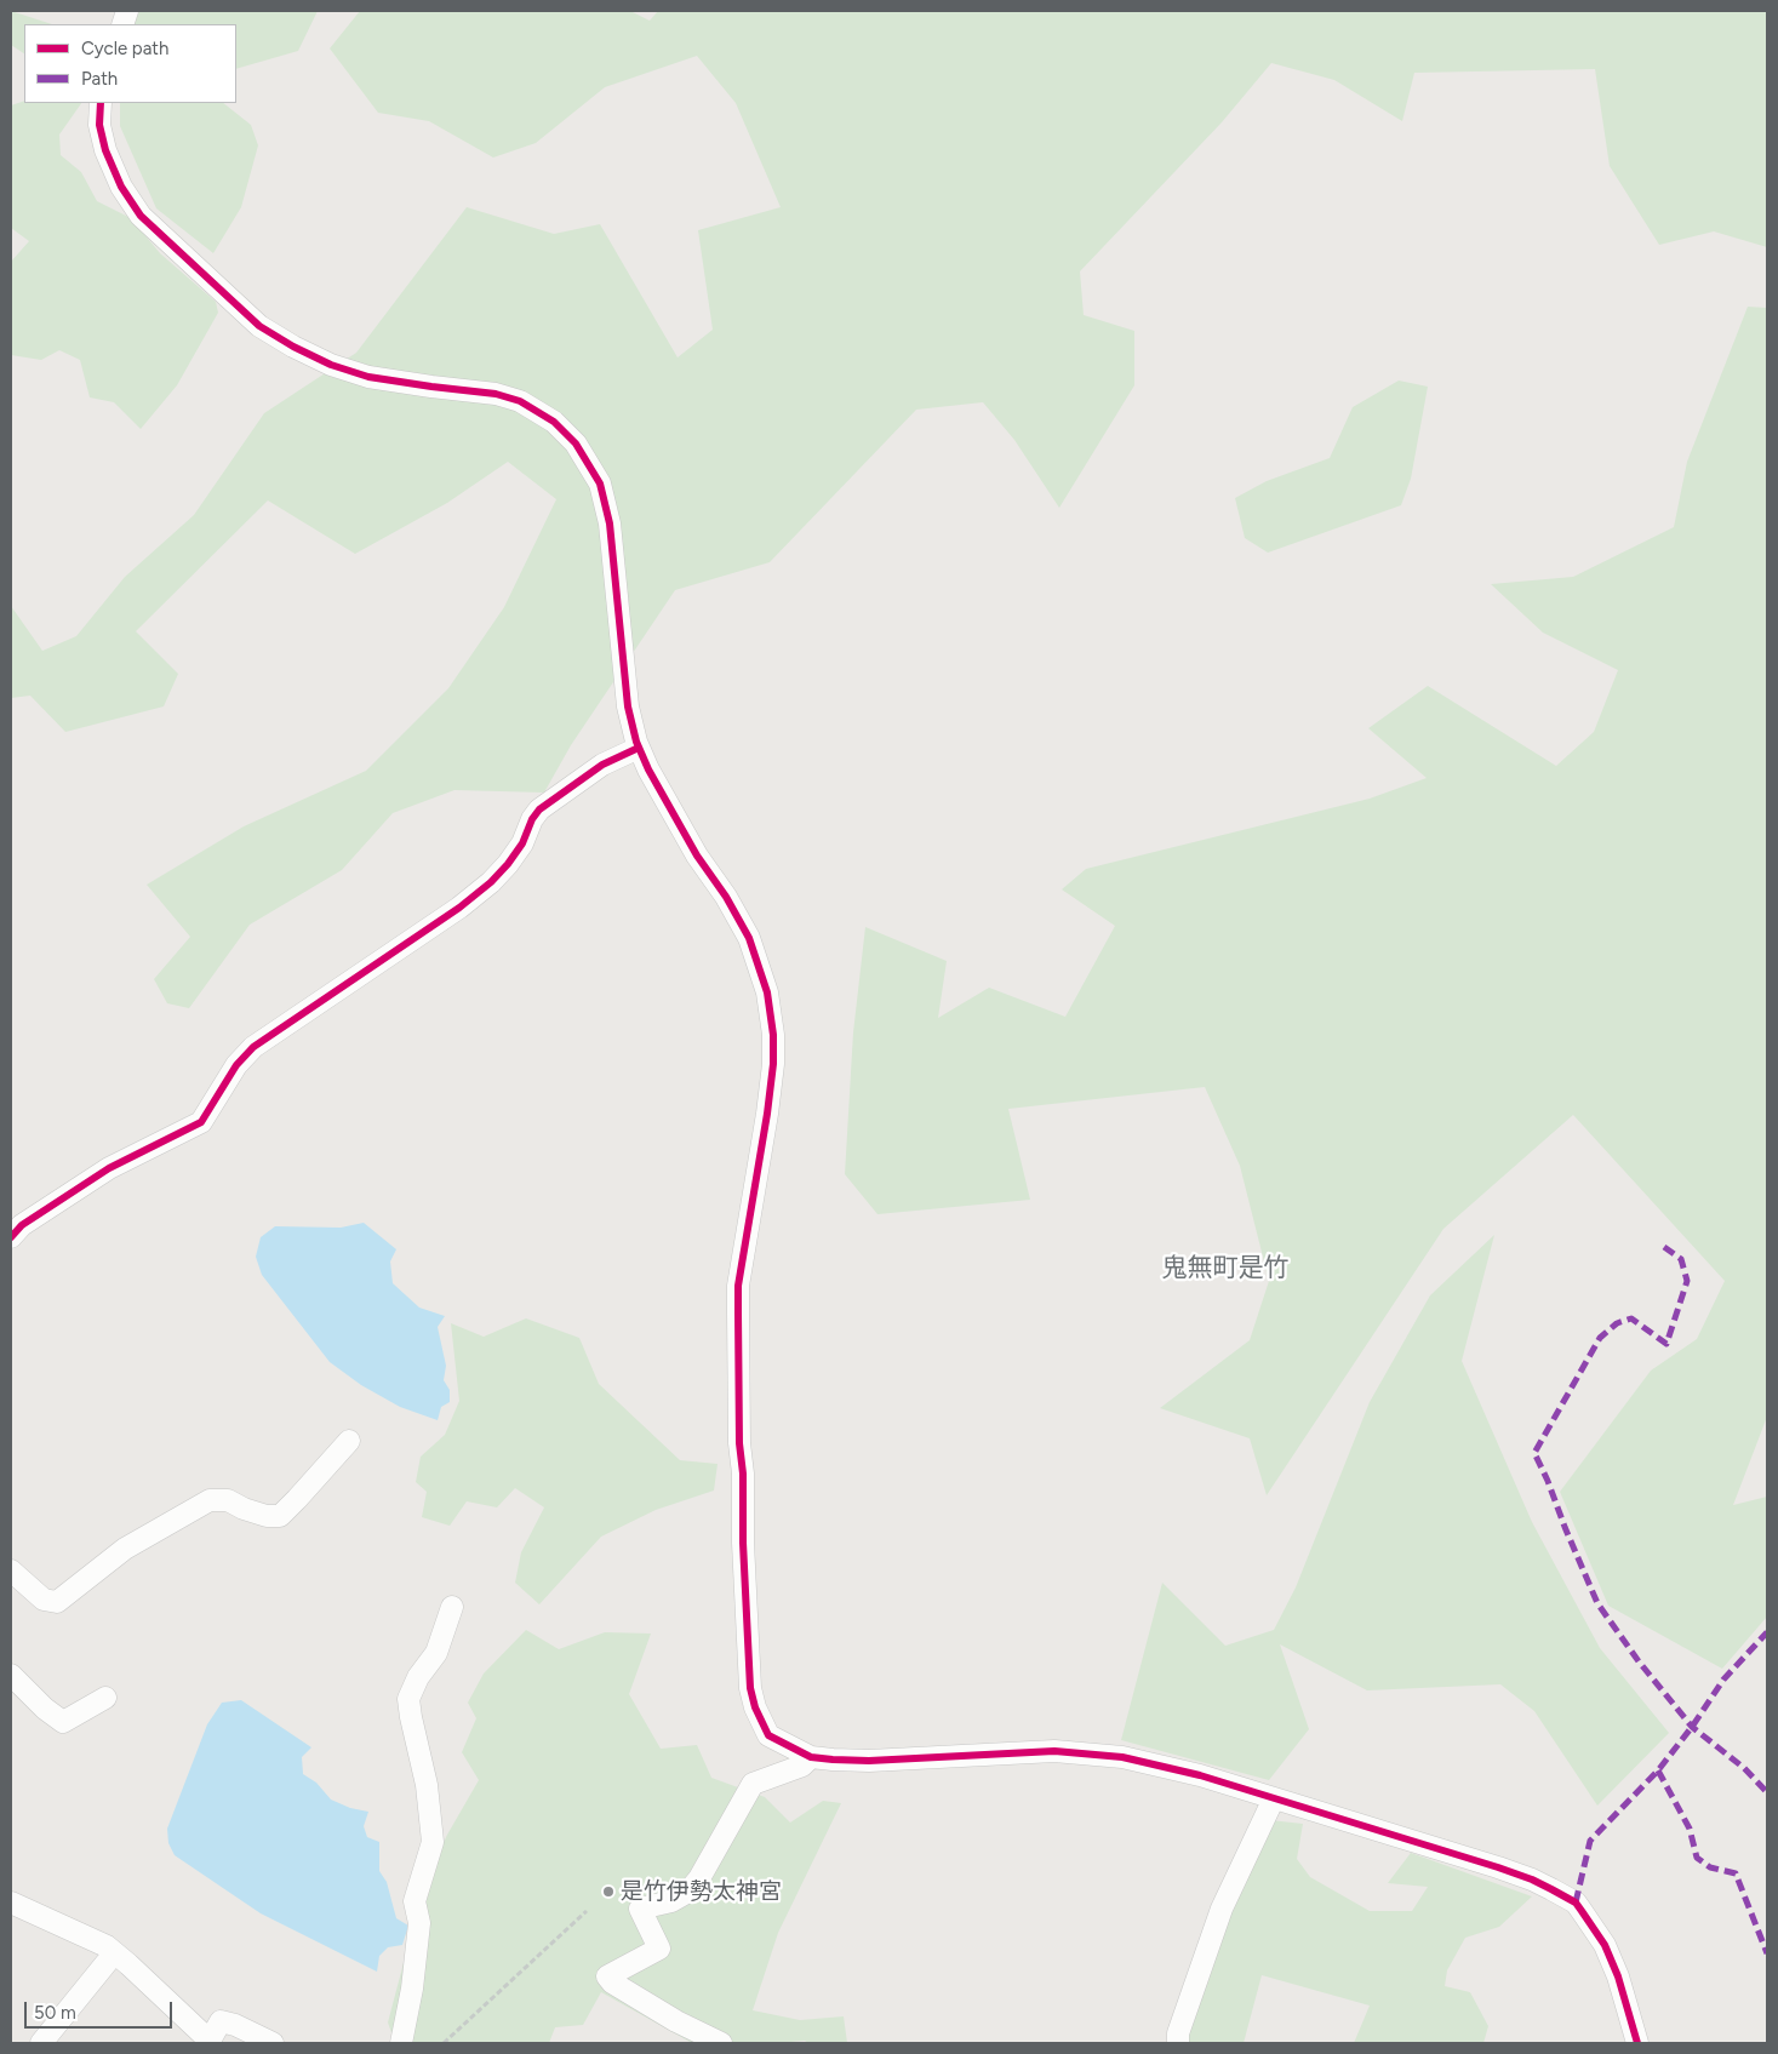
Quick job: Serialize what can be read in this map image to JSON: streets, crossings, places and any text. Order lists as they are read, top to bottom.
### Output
{
  "districts": ["鬼無町是竹"],
  "places": ["是竹伊勢太神宮"],
  "legend": ["Cycle path", "Path"],
  "scale_bar": "50 m"
}
